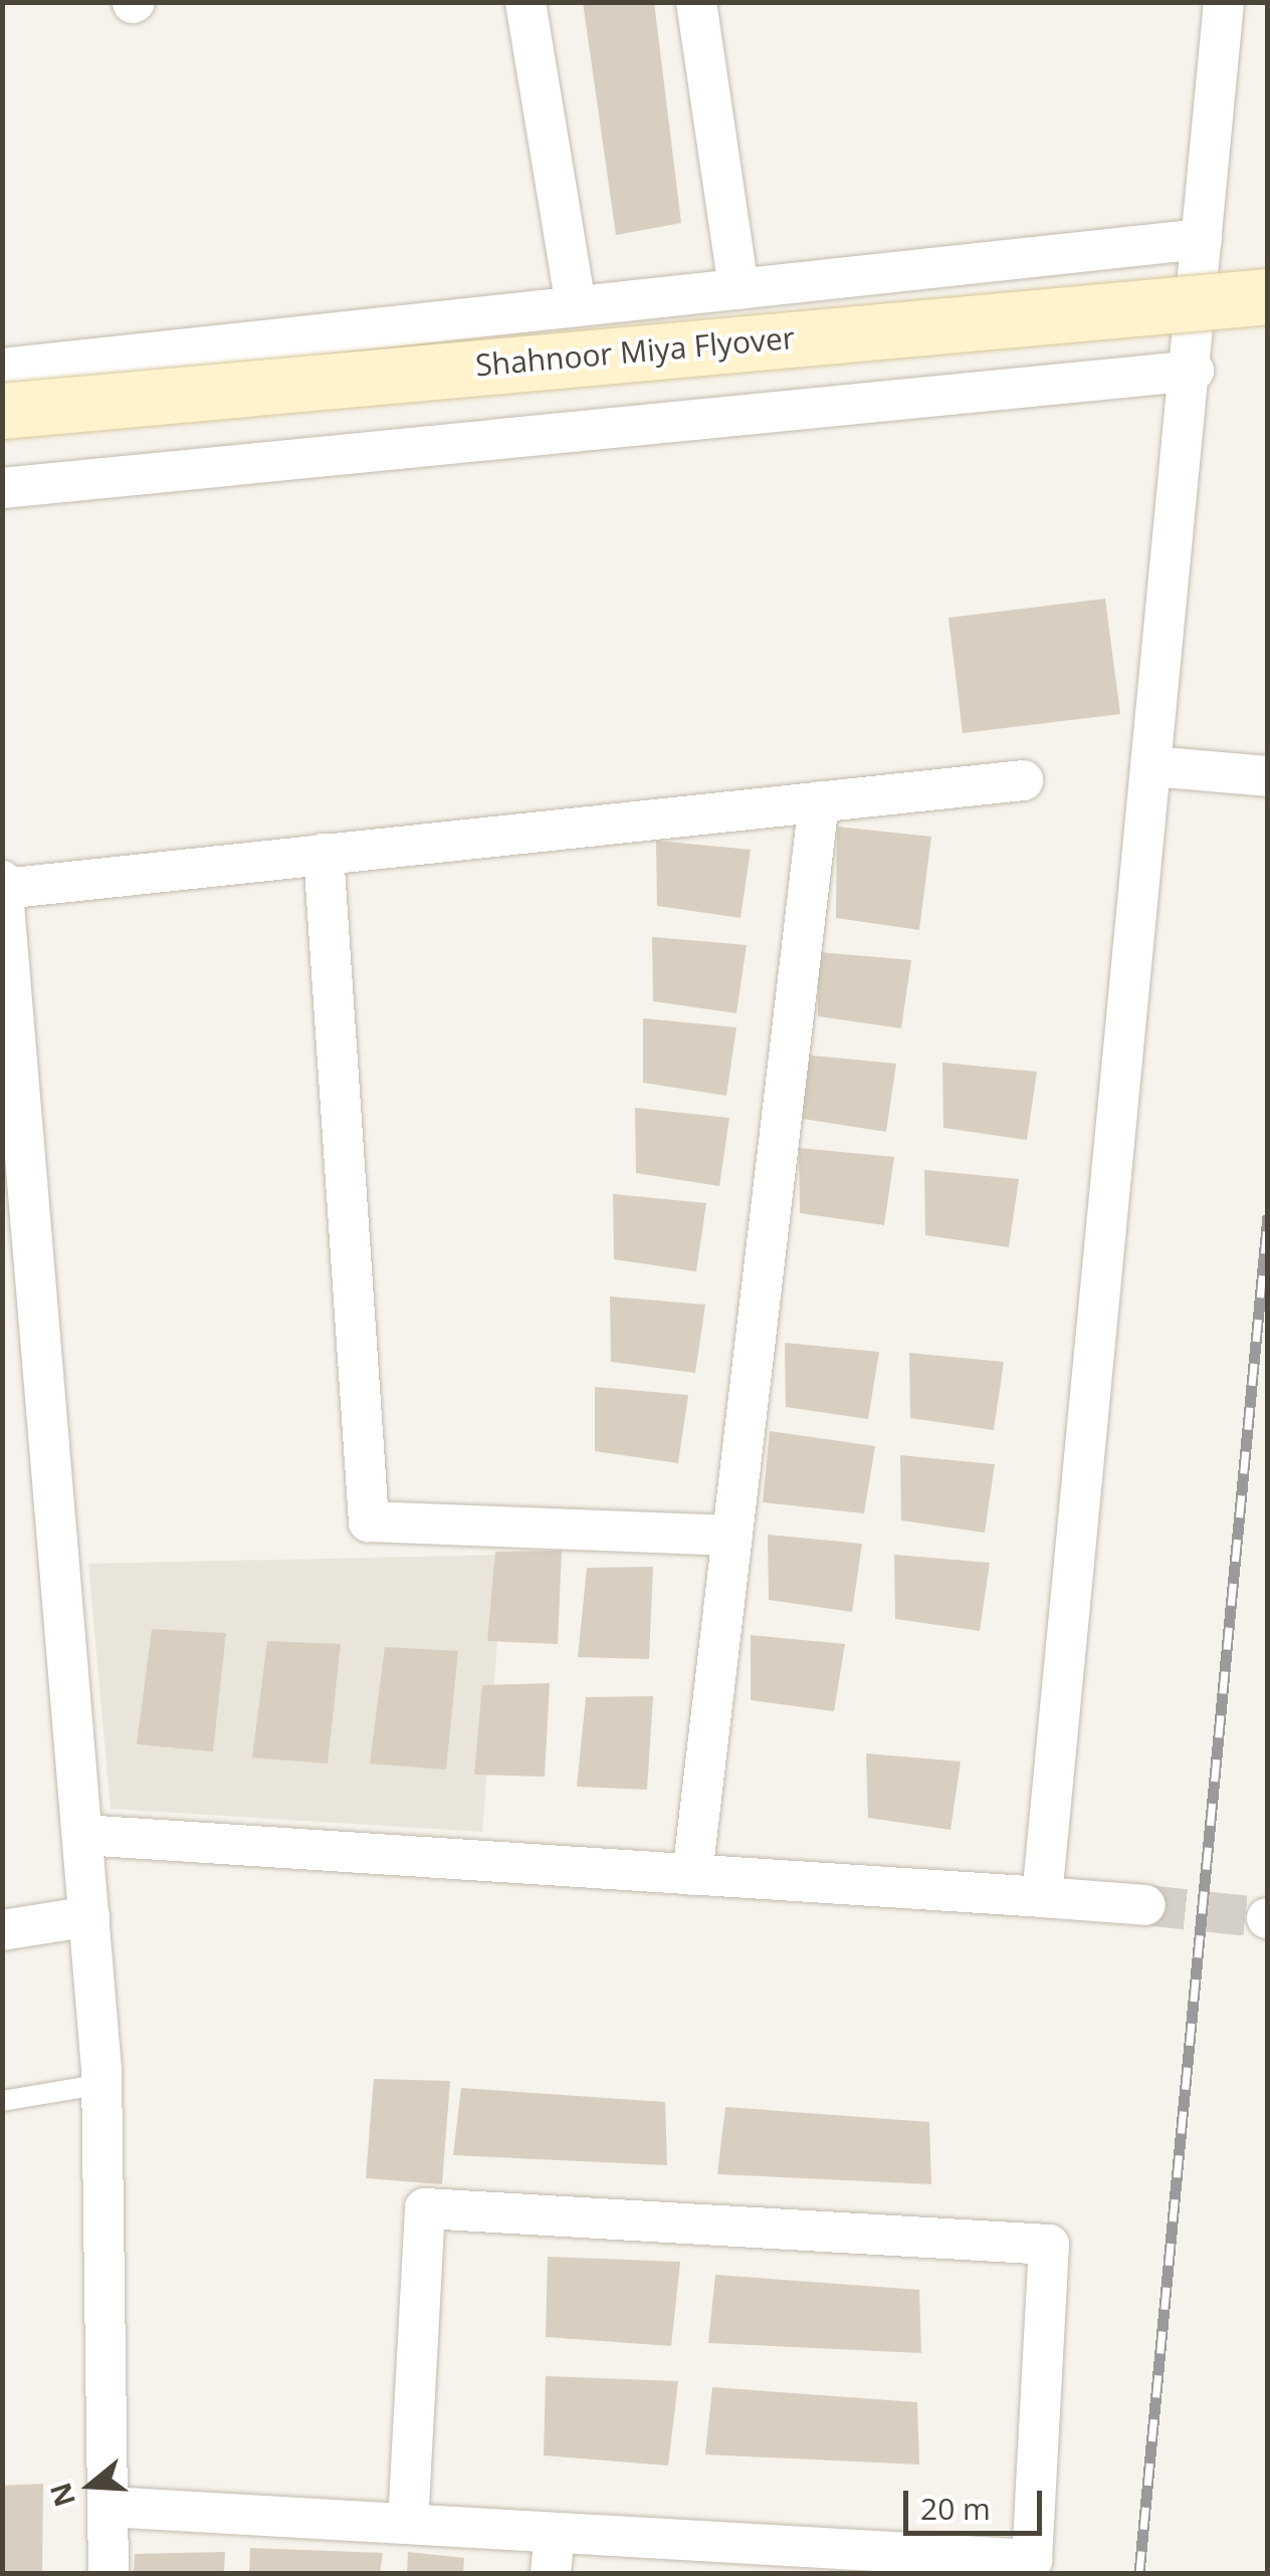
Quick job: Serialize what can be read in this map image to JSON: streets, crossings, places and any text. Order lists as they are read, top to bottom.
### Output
{
  "streets": {
    "main road": ["Shahnoor Miya Flyover"]
  },
  "scale_bar": "20 m",
  "north": "left"
}
